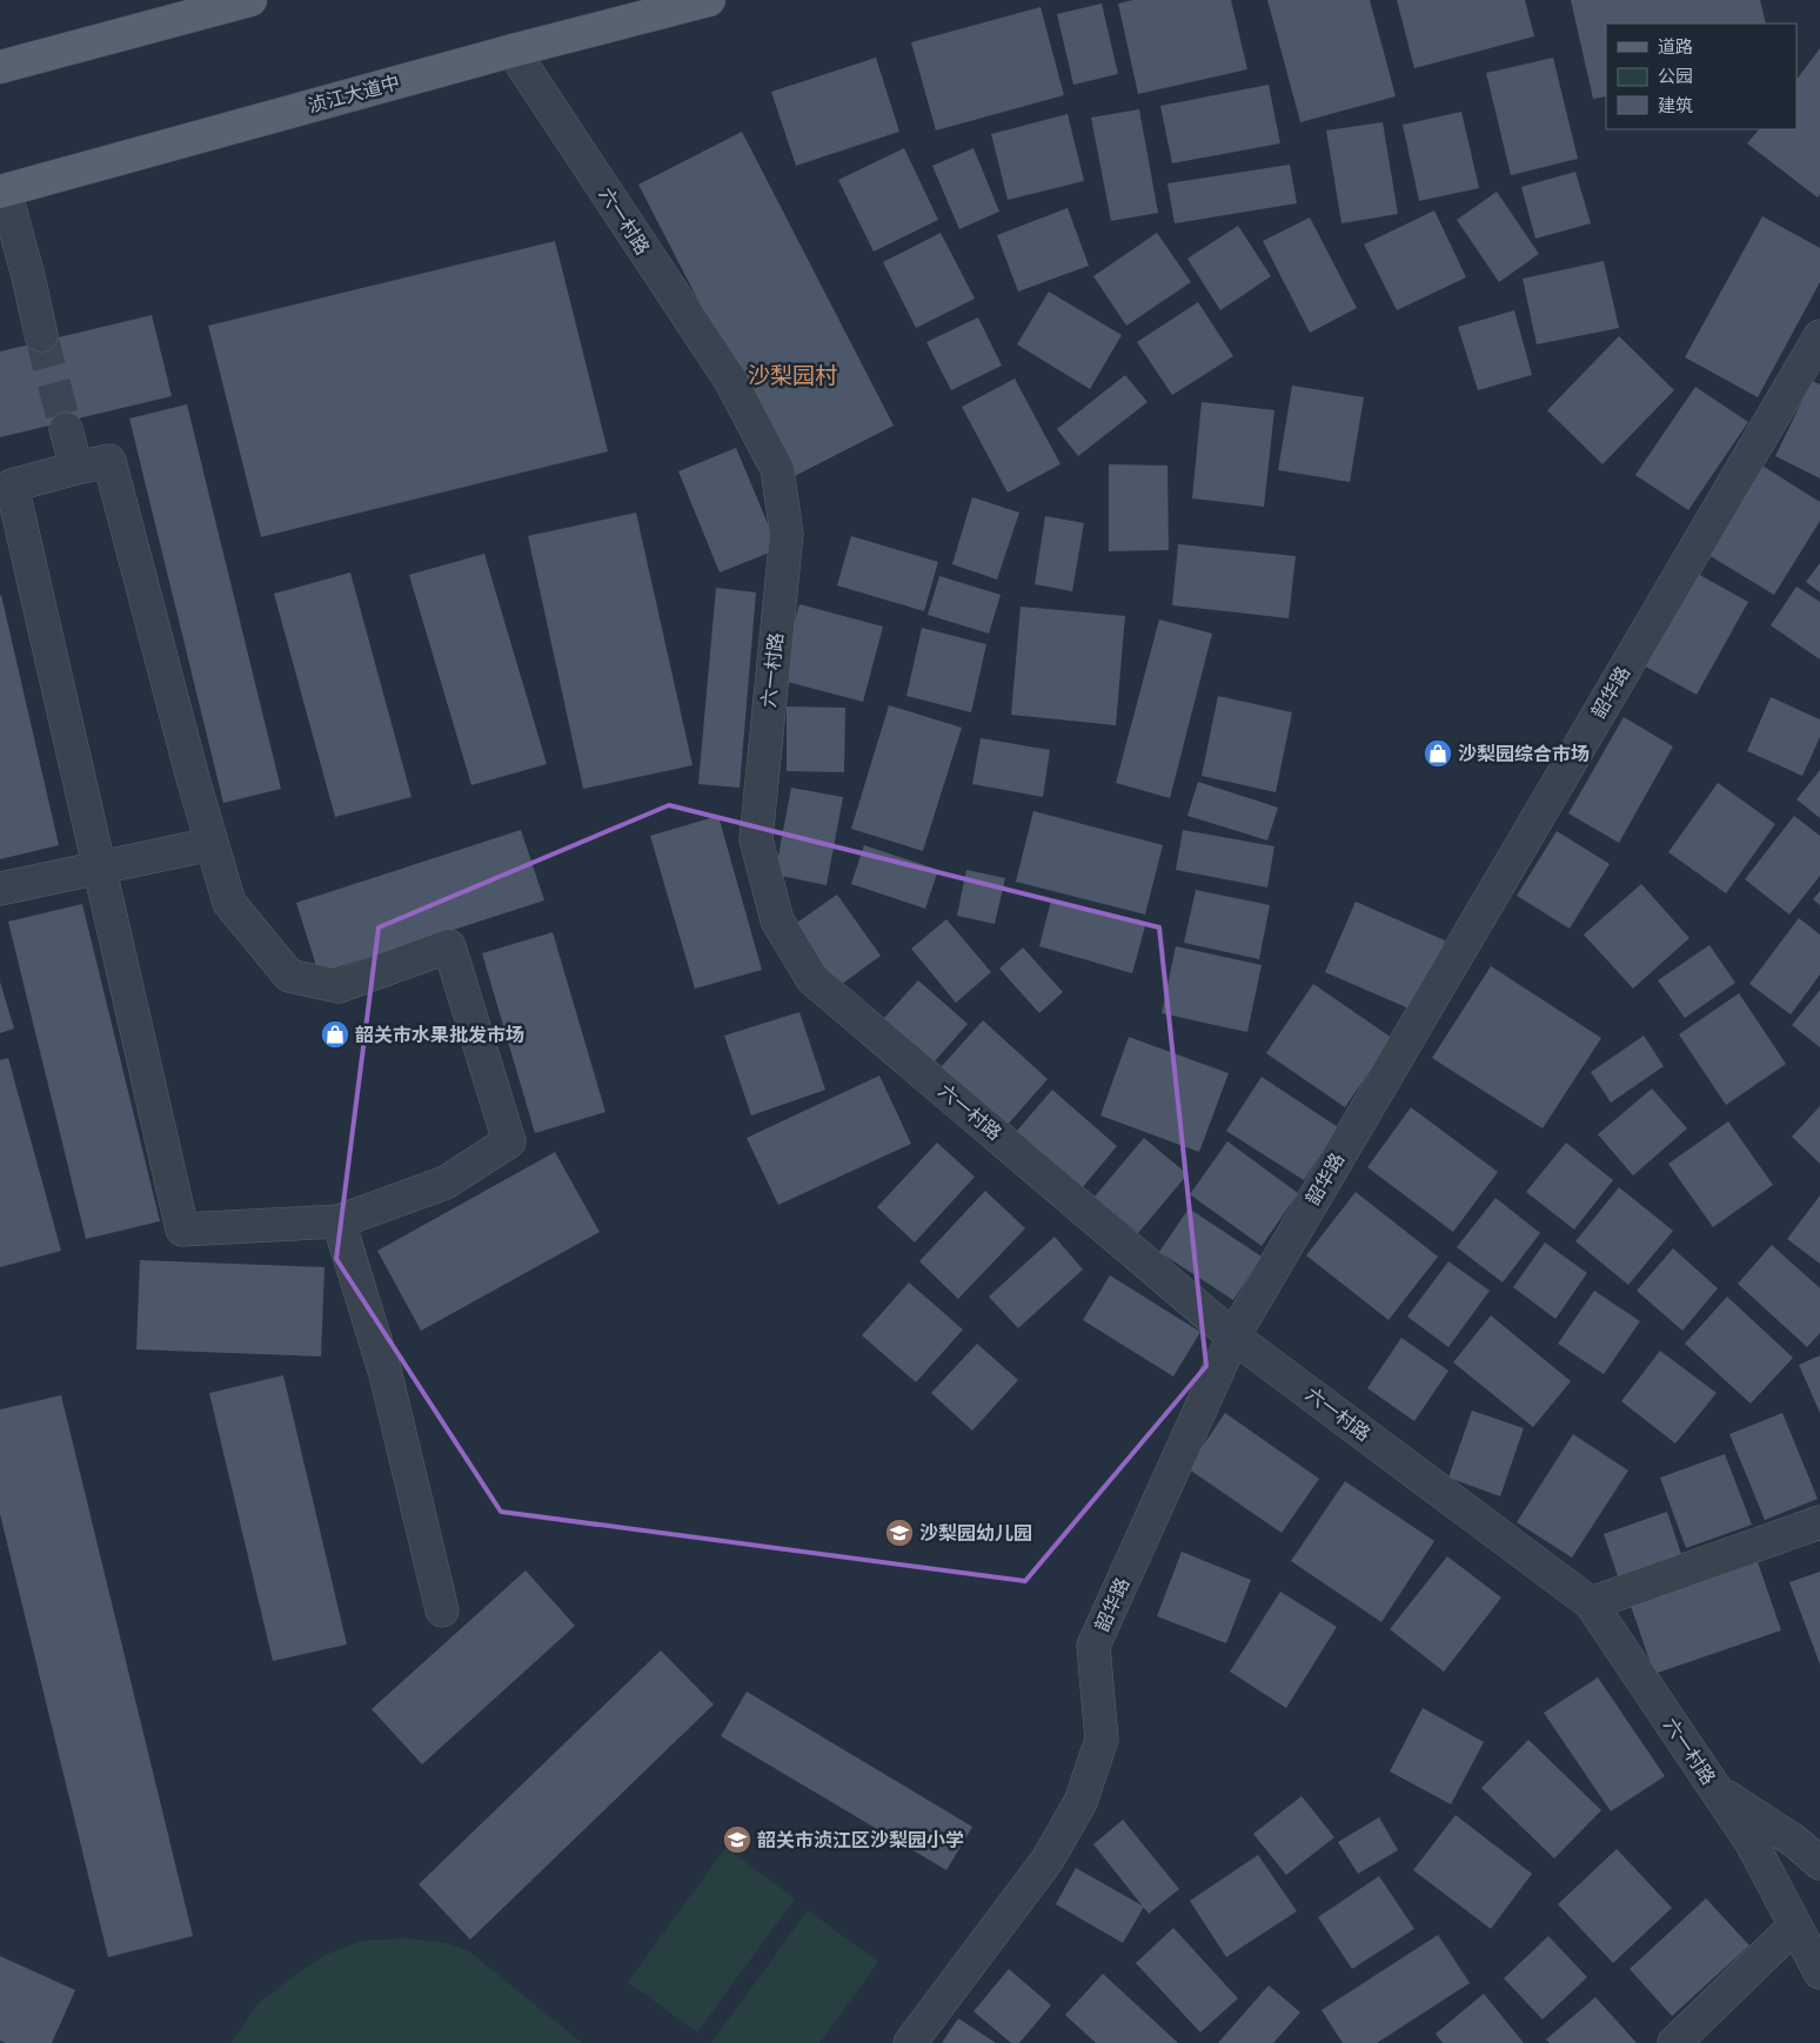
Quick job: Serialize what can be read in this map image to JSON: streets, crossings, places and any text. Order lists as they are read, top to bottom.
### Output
{
  "streets": {
    "main road": ["浈江大道中"],
    "street": ["六一村路", "韶华路"]
  },
  "crossings": [
    ["浈江大道中", "六一村路"],
    ["六一村路", "韶华路"]
  ],
  "districts": ["沙梨园村"],
  "places": {
    "shop": ["沙梨园综合市场", "韶关市水果批发市场"],
    "school or university": ["沙梨园幼儿园", "韶关市浈江区沙梨园小学"]
  },
  "legend": ["道路", "公园", "建筑"]
}
